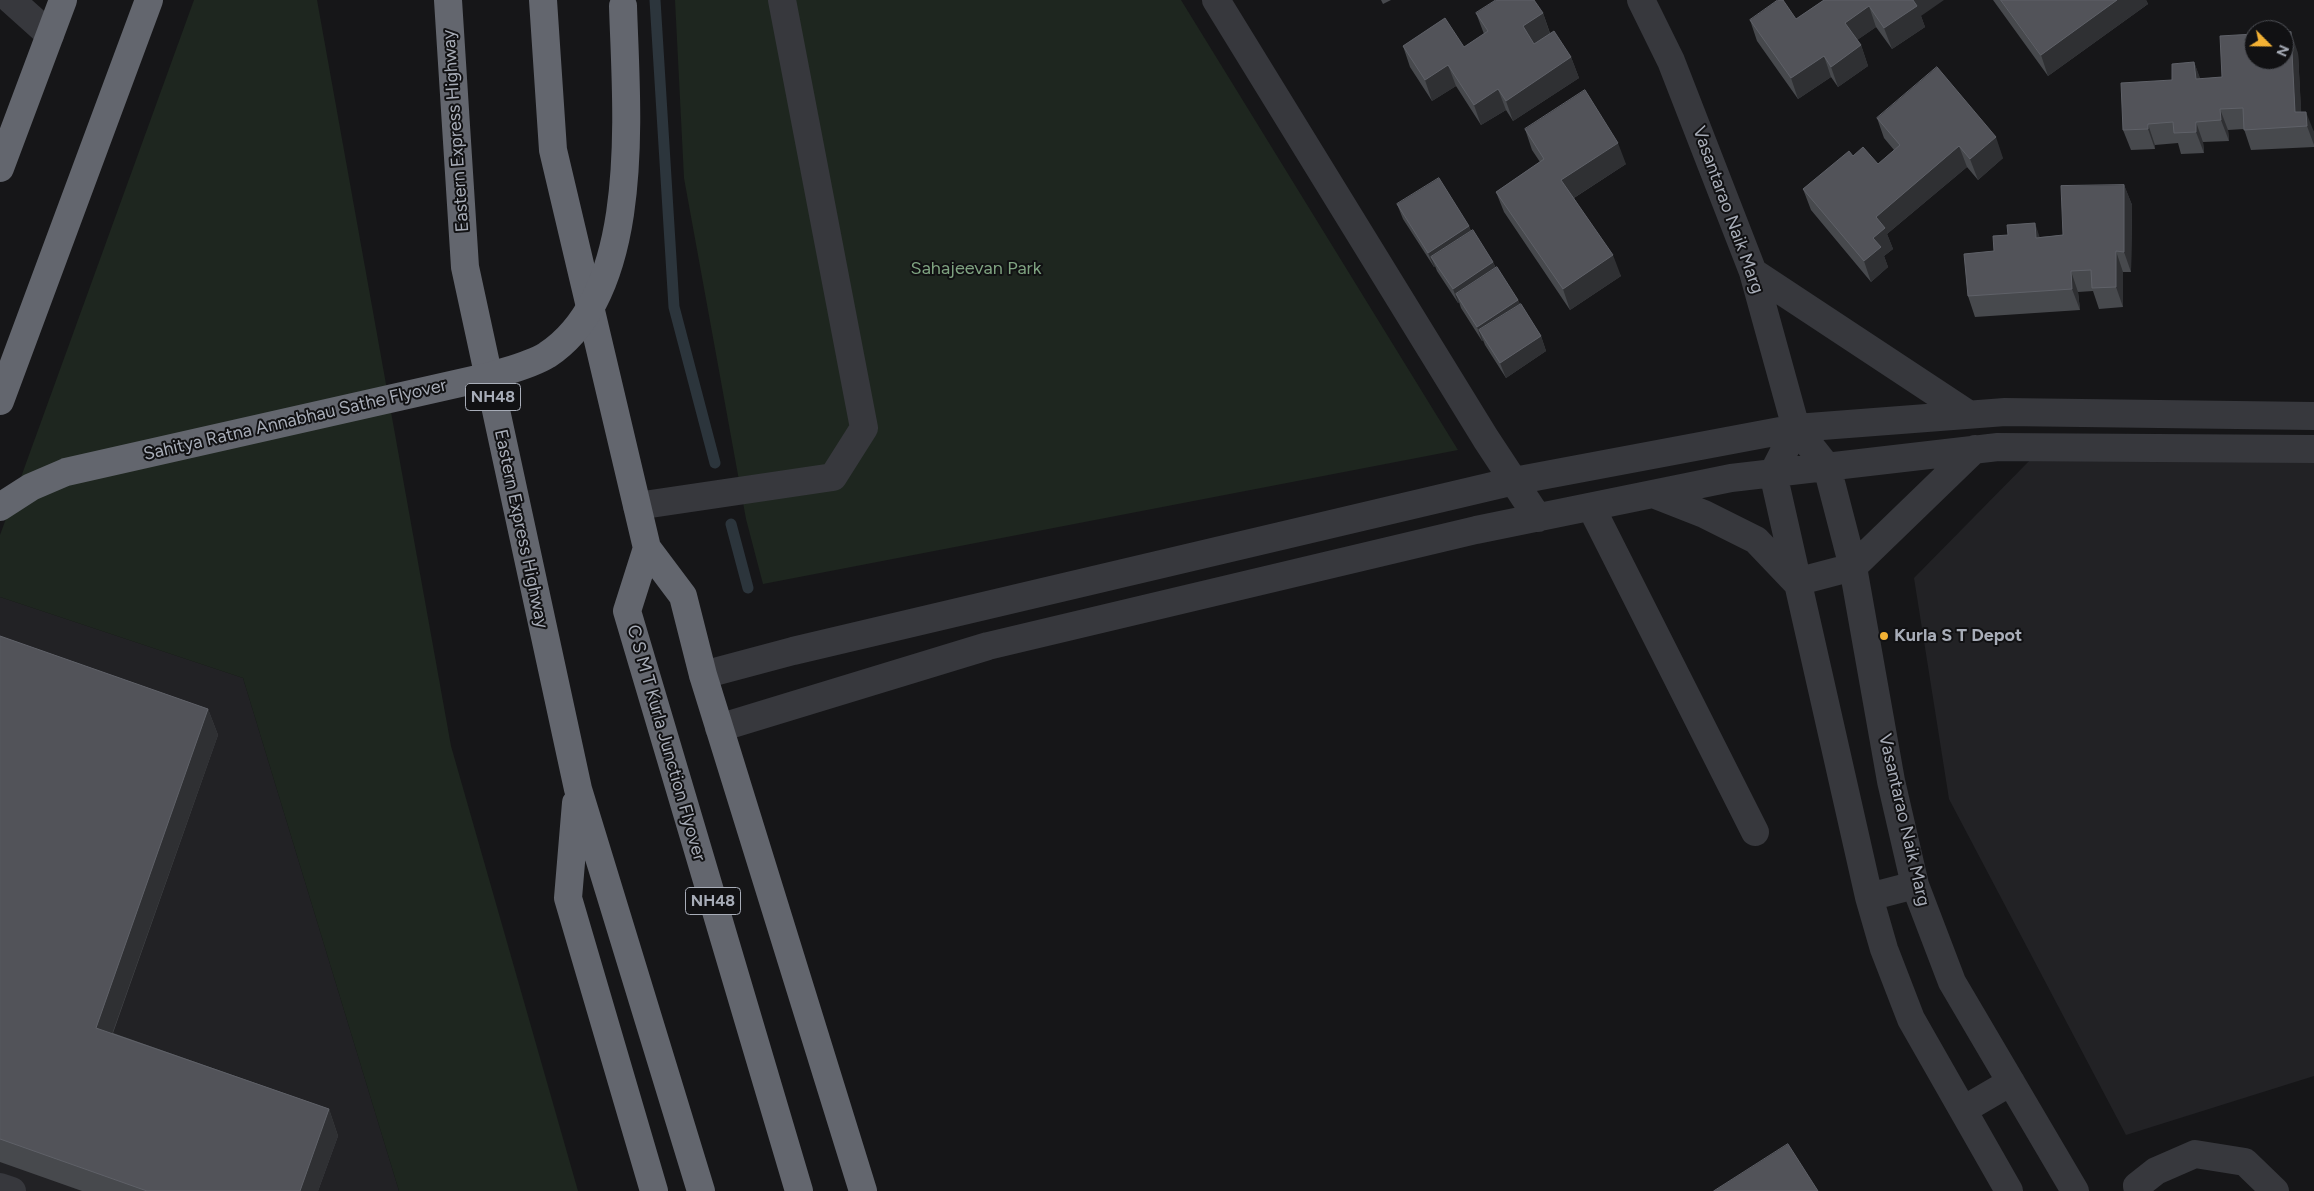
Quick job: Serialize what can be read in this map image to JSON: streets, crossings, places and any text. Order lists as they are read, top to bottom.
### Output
{
  "streets": {
    "highway": [
      "Eastern Express Highway",
      "NH48",
      "Sahitya Ratna Annabhau Sathe Flyover",
      "C S M T Kurla Junction Flyover"
    ],
    "street": ["Vasantarao Naik Marg"]
  },
  "crossings": [
    ["Eastern Express Highway", "NH48"],
    ["NH48", "C S M T Kurla Junction Flyover"]
  ],
  "parks": ["Sahajeevan Park"],
  "places": ["Kurla S T Depot"],
  "north": "bottom right"
}
